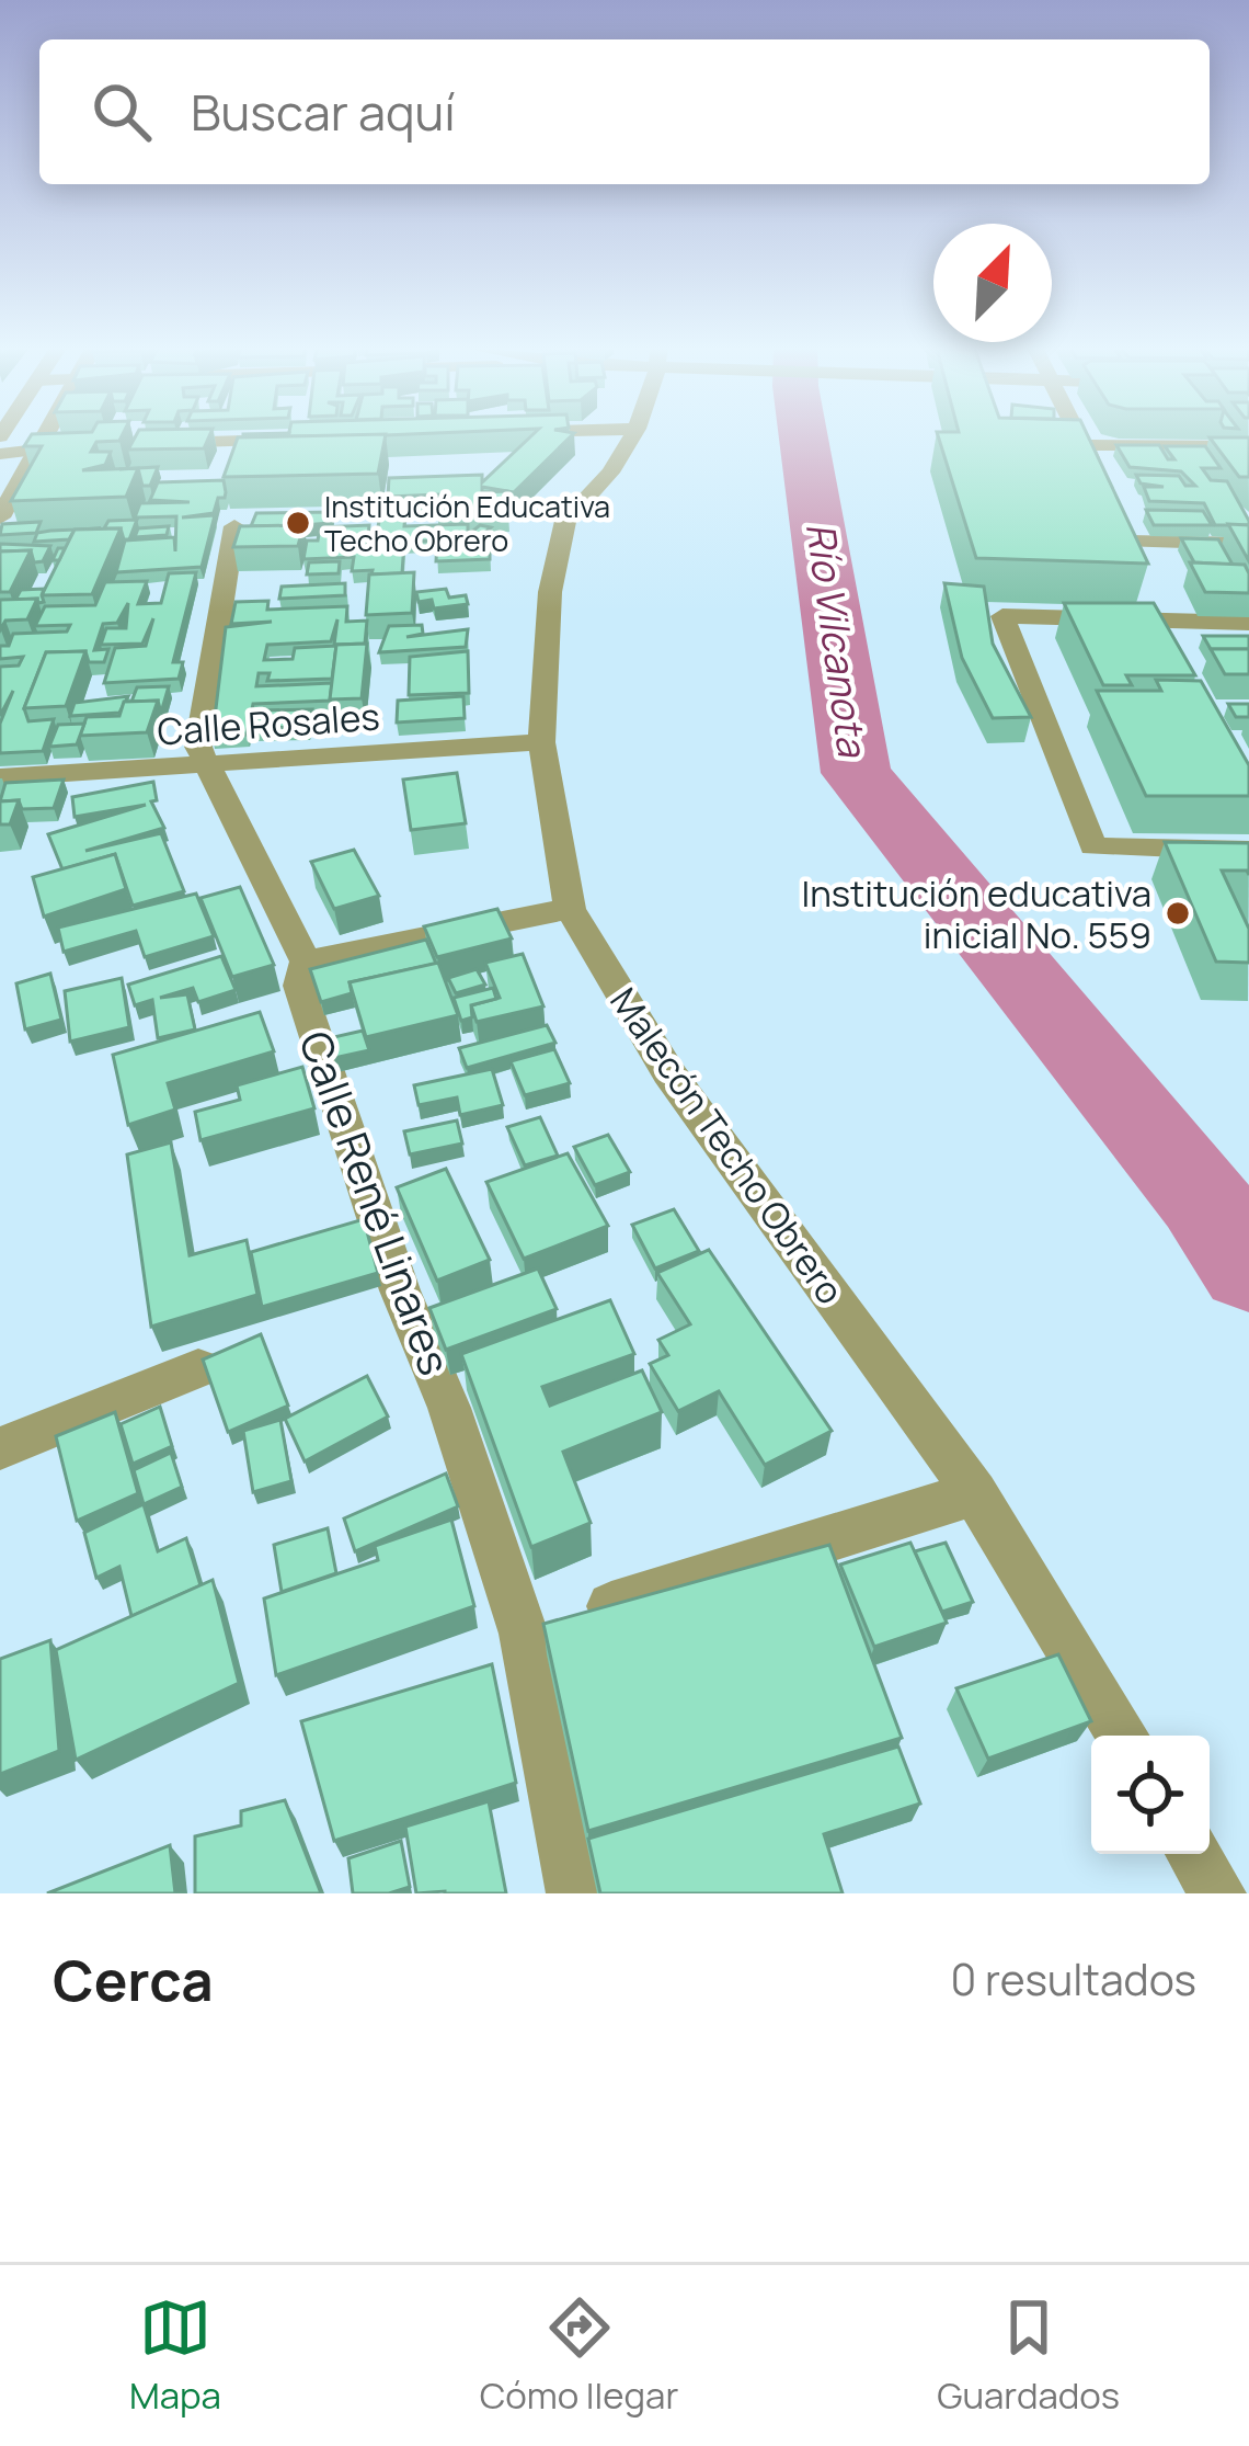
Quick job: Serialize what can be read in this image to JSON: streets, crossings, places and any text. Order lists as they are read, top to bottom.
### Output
{
  "streets": {
    "street": ["Calle Rosales", "Malecón Techo Obrero", "Calle René Linares"]
  },
  "crossings": [
    ["Calle Rosales", "Malecón Techo Obrero"],
    ["Calle Rosales", "Calle René Linares"]
  ],
  "water": ["Río Vilcanota"],
  "places": ["Institución Educativa Techo Obrero", "Institución educativa inicial No. 559"],
  "north": "top right",
  "page": {
    "search": "Buscar aquí",
    "heading": ["Cerca", "0 resultados"],
    "nav": ["Mapa", "Cómo llegar", "Guardados"]
  }
}
